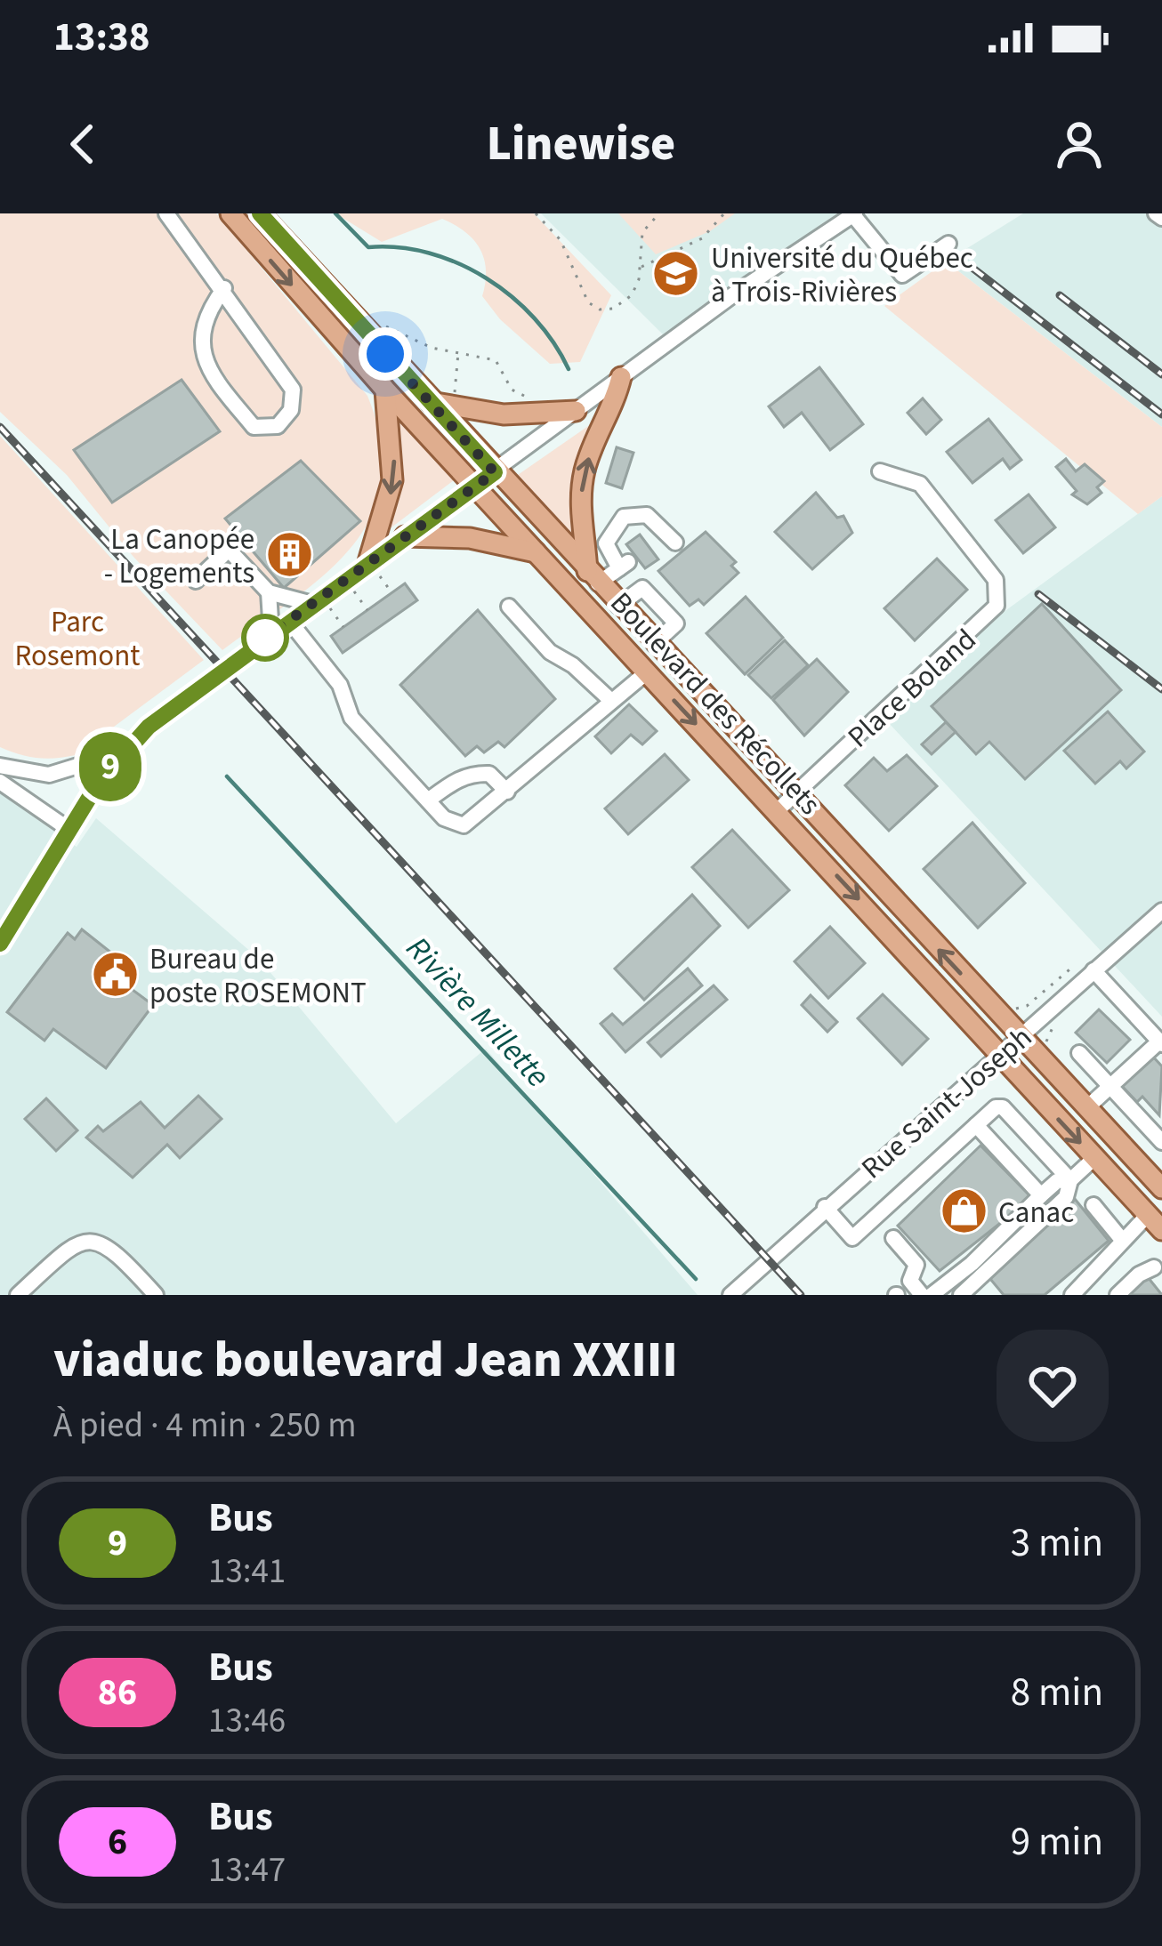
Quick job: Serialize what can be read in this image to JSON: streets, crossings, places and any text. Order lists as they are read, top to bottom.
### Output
{
  "streets": {
    "main road": ["Boulevard des Récollets"],
    "street": ["Place Boland", "Rue Saint-Joseph"]
  },
  "crossings": [
    ["Place Boland", "Boulevard des Récollets"],
    ["Boulevard des Récollets", "Rue Saint-Joseph"]
  ],
  "water": ["Rivière Millette"],
  "parks": ["Parc Rosemont"],
  "places": {
    "school or university": ["Université du Québec à Trois-Rivières"],
    "building": ["La Canopée - Logements"],
    "public building": ["Bureau de poste ROSEMONT"],
    "shop": ["Canac"]
  },
  "lines": ["bus line 9"],
  "page": {
    "status": "13:38",
    "header": "Linewise",
    "on_map": "9",
    "heading": ["viaduc boulevard Jean XXIII", "À pied · 4 min · 250 m"],
    "list": [
      {
        "mark": "9",
        "name": "Bus",
        "note": "13:41",
        "value": "3 min"
      },
      {
        "mark": "86",
        "name": "Bus",
        "note": "13:46",
        "value": "8 min"
      },
      {
        "mark": "6",
        "name": "Bus",
        "note": "13:47",
        "value": "9 min"
      }
    ]
  }
}
